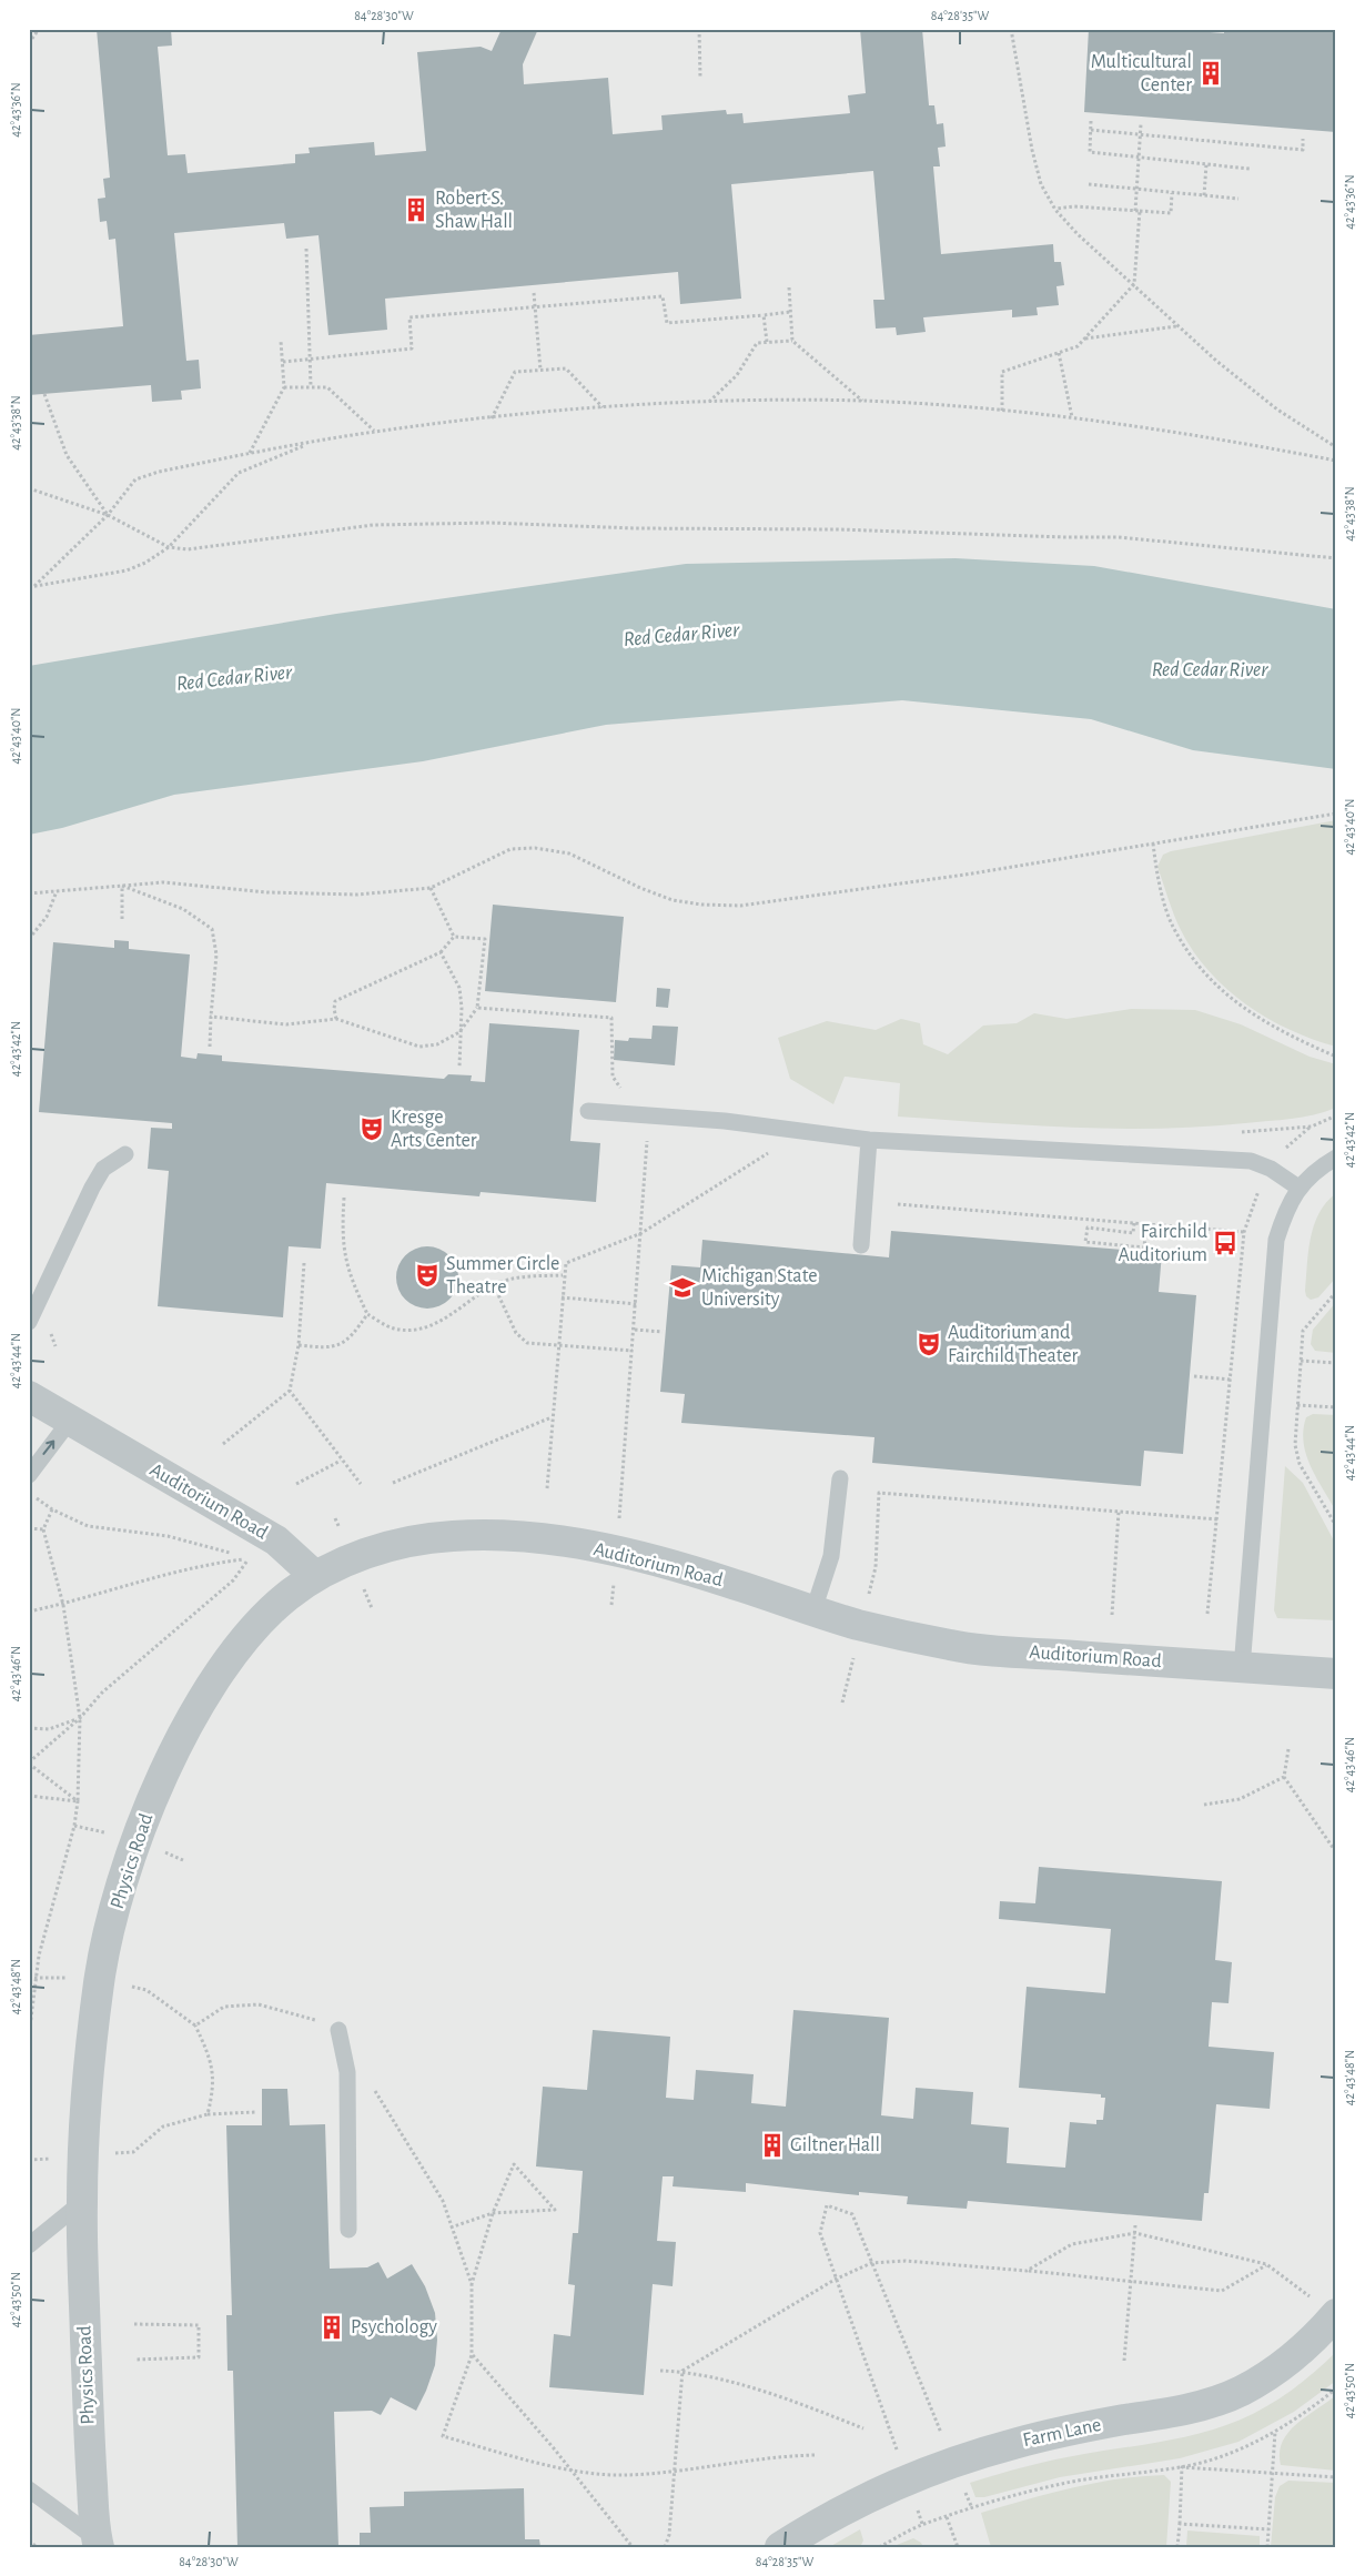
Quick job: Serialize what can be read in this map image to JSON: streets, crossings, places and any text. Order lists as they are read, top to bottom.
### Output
{
  "streets": {
    "street": ["Auditorium Road", "Physics Road", "Farm Lane"]
  },
  "crossings": [
    ["Auditorium Road", "Physics Road"]
  ],
  "water": ["Red Cedar River"],
  "places": {
    "building": [
      "Multicultural Center",
      "Robert S. Shaw Hall",
      "Giltner Hall",
      "Psychology"
    ],
    "theatre": ["Kresge Arts Center", "Summer Circle Theatre", "Auditorium and Fairchild Theater"],
    "bus stop": ["Fairchild Auditorium"],
    "school or university": ["Michigan State University"]
  },
  "coordinates": [
    "84°28'30\"W",
    "84°28'35\"W",
    "42°43'36\"N",
    "42°43'38\"N",
    "42°43'40\"N",
    "42°43'42\"N",
    "42°43'44\"N",
    "42°43'46\"N",
    "42°43'48\"N",
    "42°43'50\"N"
  ]
}
